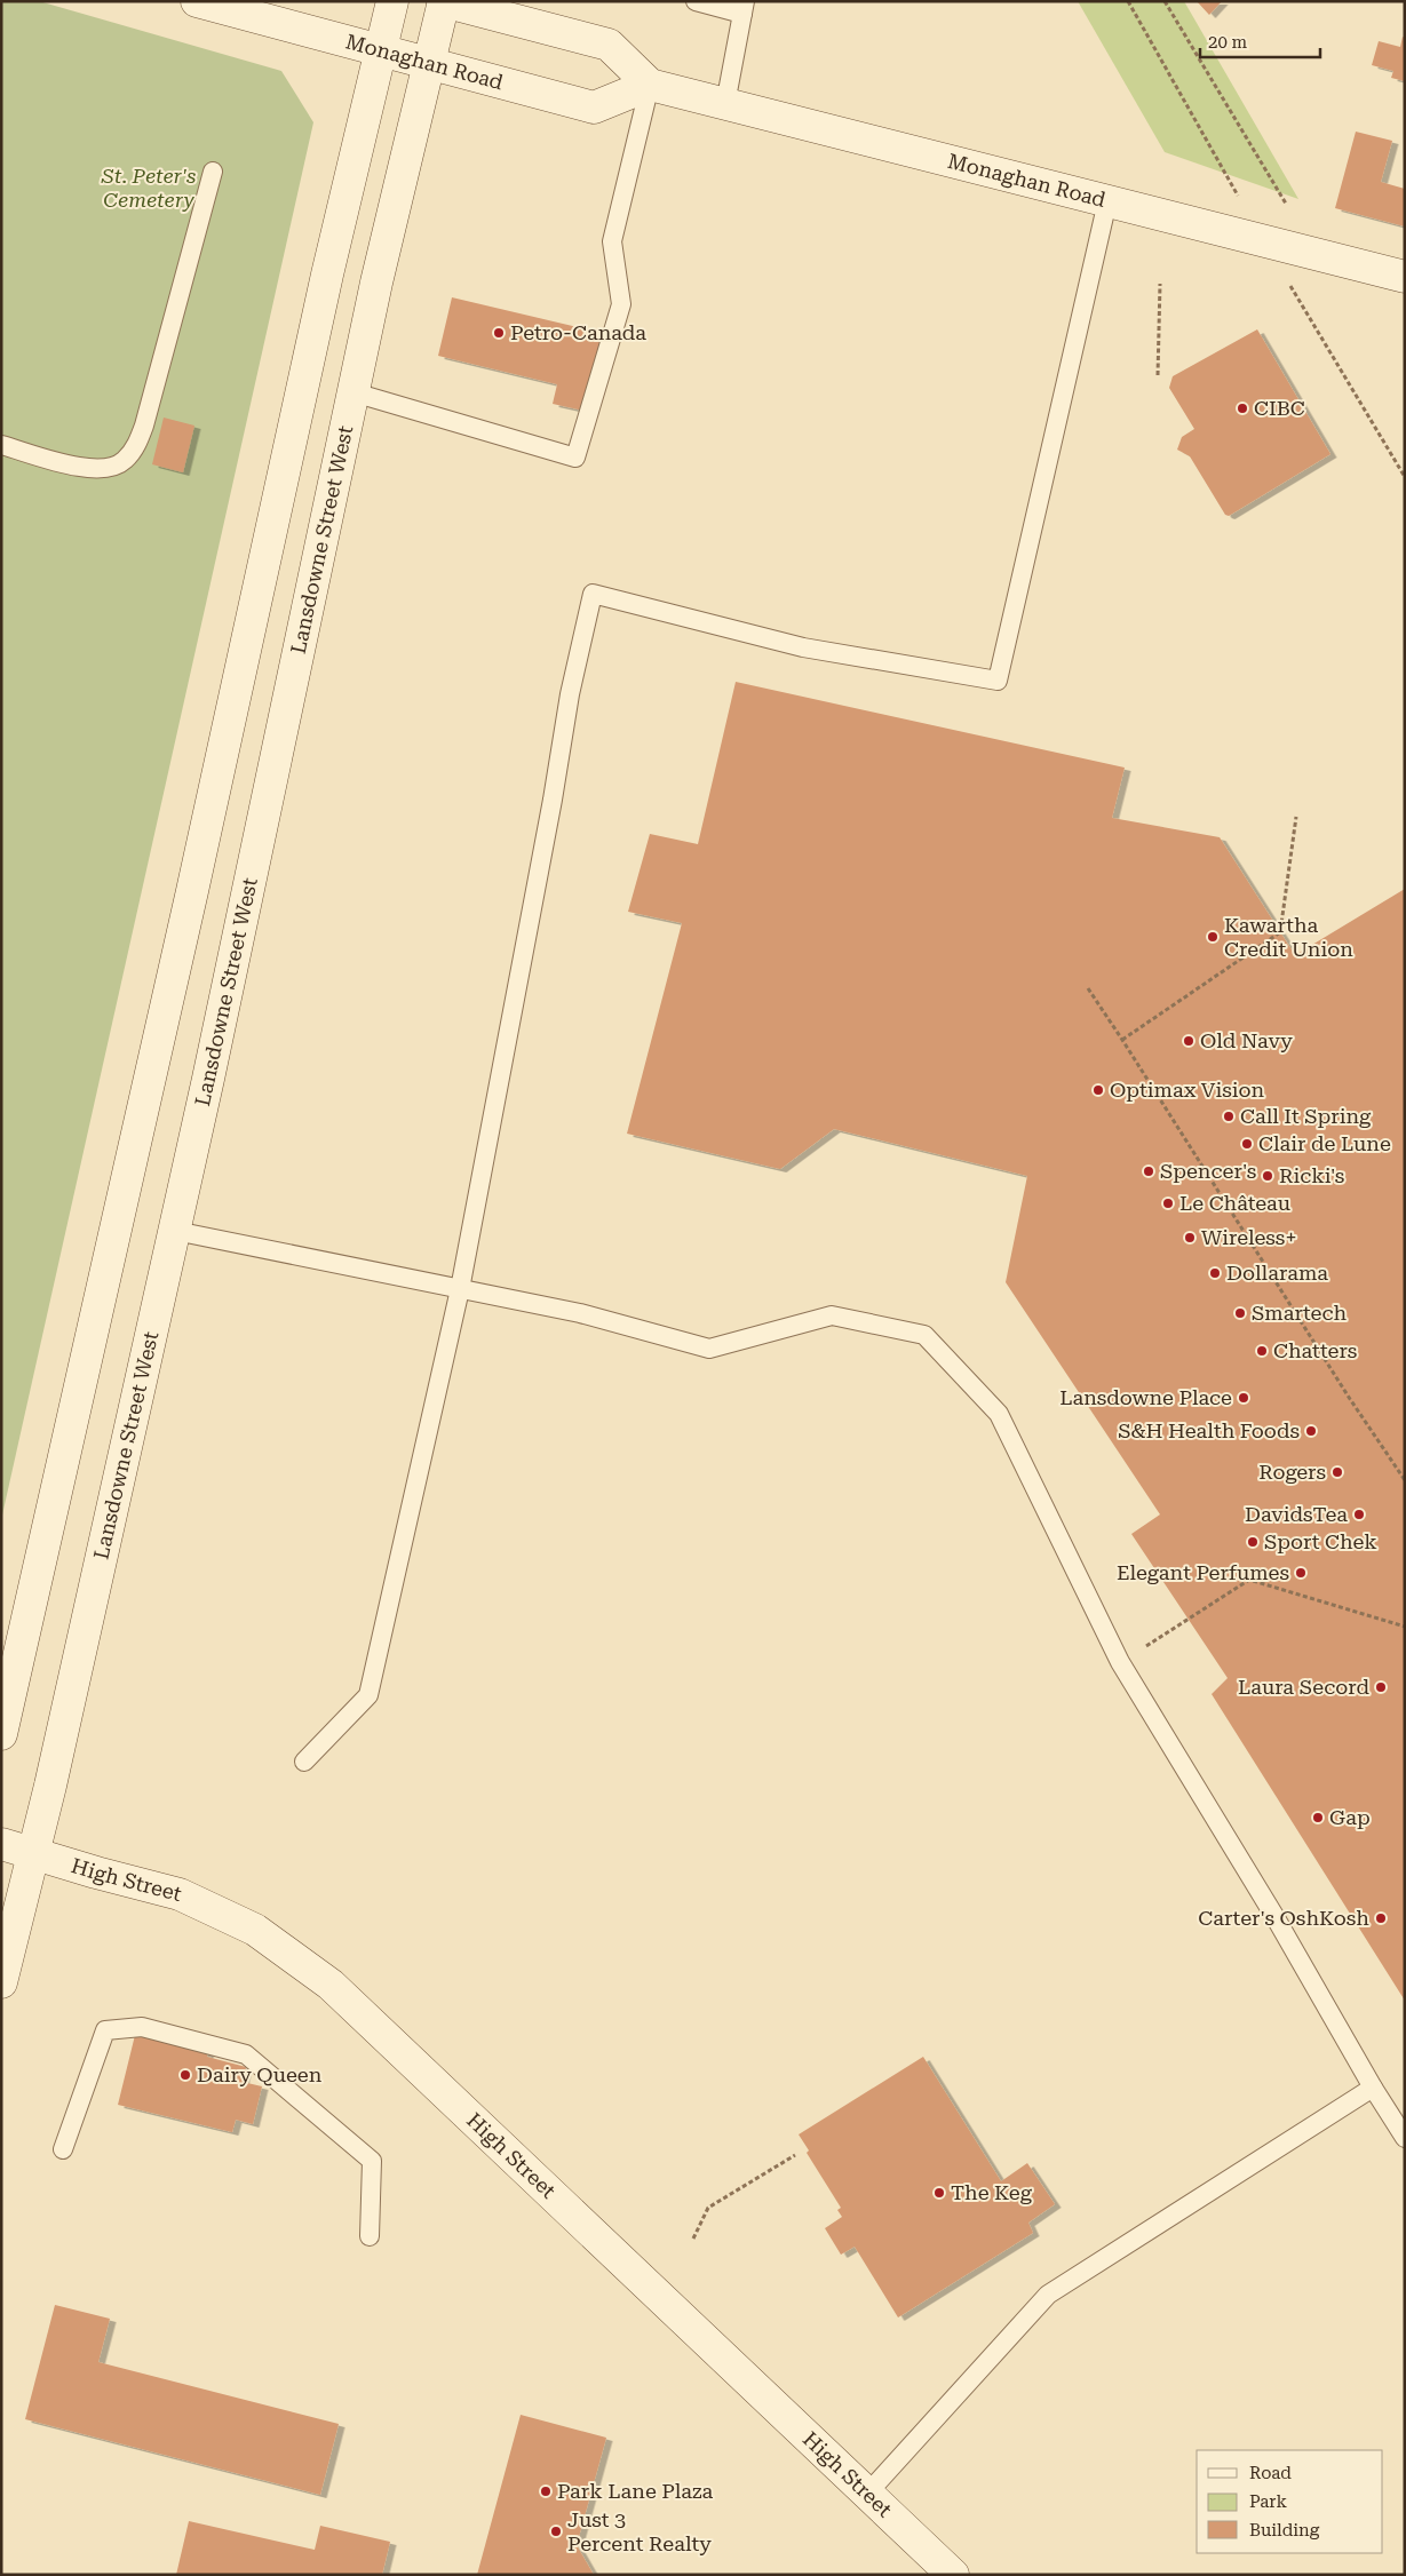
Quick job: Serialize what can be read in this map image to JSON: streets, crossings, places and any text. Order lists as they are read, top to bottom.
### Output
{
  "streets": {
    "main road": ["Monaghan Road", "Lansdowne Street West", "High Street"]
  },
  "crossings": [
    ["Monaghan Road", "Lansdowne Street West"],
    ["Lansdowne Street West", "High Street"]
  ],
  "parks": ["St. Peter's Cemetery"],
  "places": [
    "Petro-Canada",
    "CIBC",
    "Kawartha Credit Union",
    "Old Navy",
    "Optimax Vision",
    "Call It Spring",
    "Clair de Lune",
    "Spencer's",
    "Ricki's",
    "Le Château",
    "Wireless+",
    "Dollarama",
    "Smartech",
    "Chatters",
    "Lansdowne Place",
    "S&H Health Foods",
    "Rogers",
    "DavidsTea",
    "Sport Chek",
    "Elegant Perfumes",
    "Laura Secord",
    "Gap",
    "Carter's OshKosh",
    "Dairy Queen",
    "The Keg",
    "Park Lane Plaza",
    "Just 3 Percent Realty"
  ],
  "legend": ["Road", "Park", "Building"],
  "scale_bar": "20 m"
}
